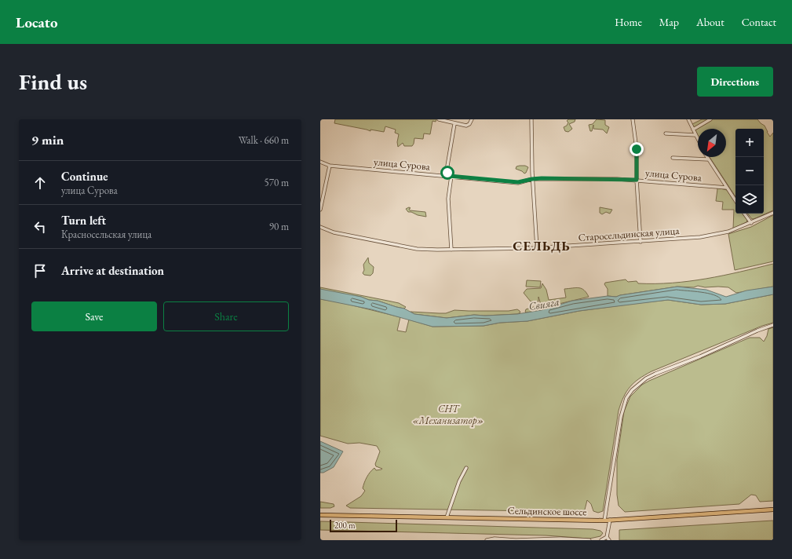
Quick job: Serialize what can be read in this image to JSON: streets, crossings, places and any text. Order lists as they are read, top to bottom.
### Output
{
  "streets": {
    "main road": ["Сельдинское шоссе"],
    "street": ["улица Сурова", "Старосельдинская улица"]
  },
  "districts": ["СЕЛЬДЬ"],
  "water": ["Свияга"],
  "parks": ["СНТ «Механизатор»"],
  "scale_bar": "200 m",
  "north": "bottom left",
  "page": {
    "header": "Locato",
    "nav": [
      "Home",
      "Map",
      "About",
      "Contact"
    ],
    "buttons": [
      "Directions",
      ["Save", "Share"]
    ],
    "title": "Find us",
    "heading": ["9 min", "Walk · 660 m"],
    "map_buttons": ["+", "−"],
    "list": [
      ["Continue", "улица Сурова", "570 m"],
      ["Turn left", "Красносельская улица", "90 m"],
      "Arrive at destination"
    ],
    "scale": "200 m"
  }
}
